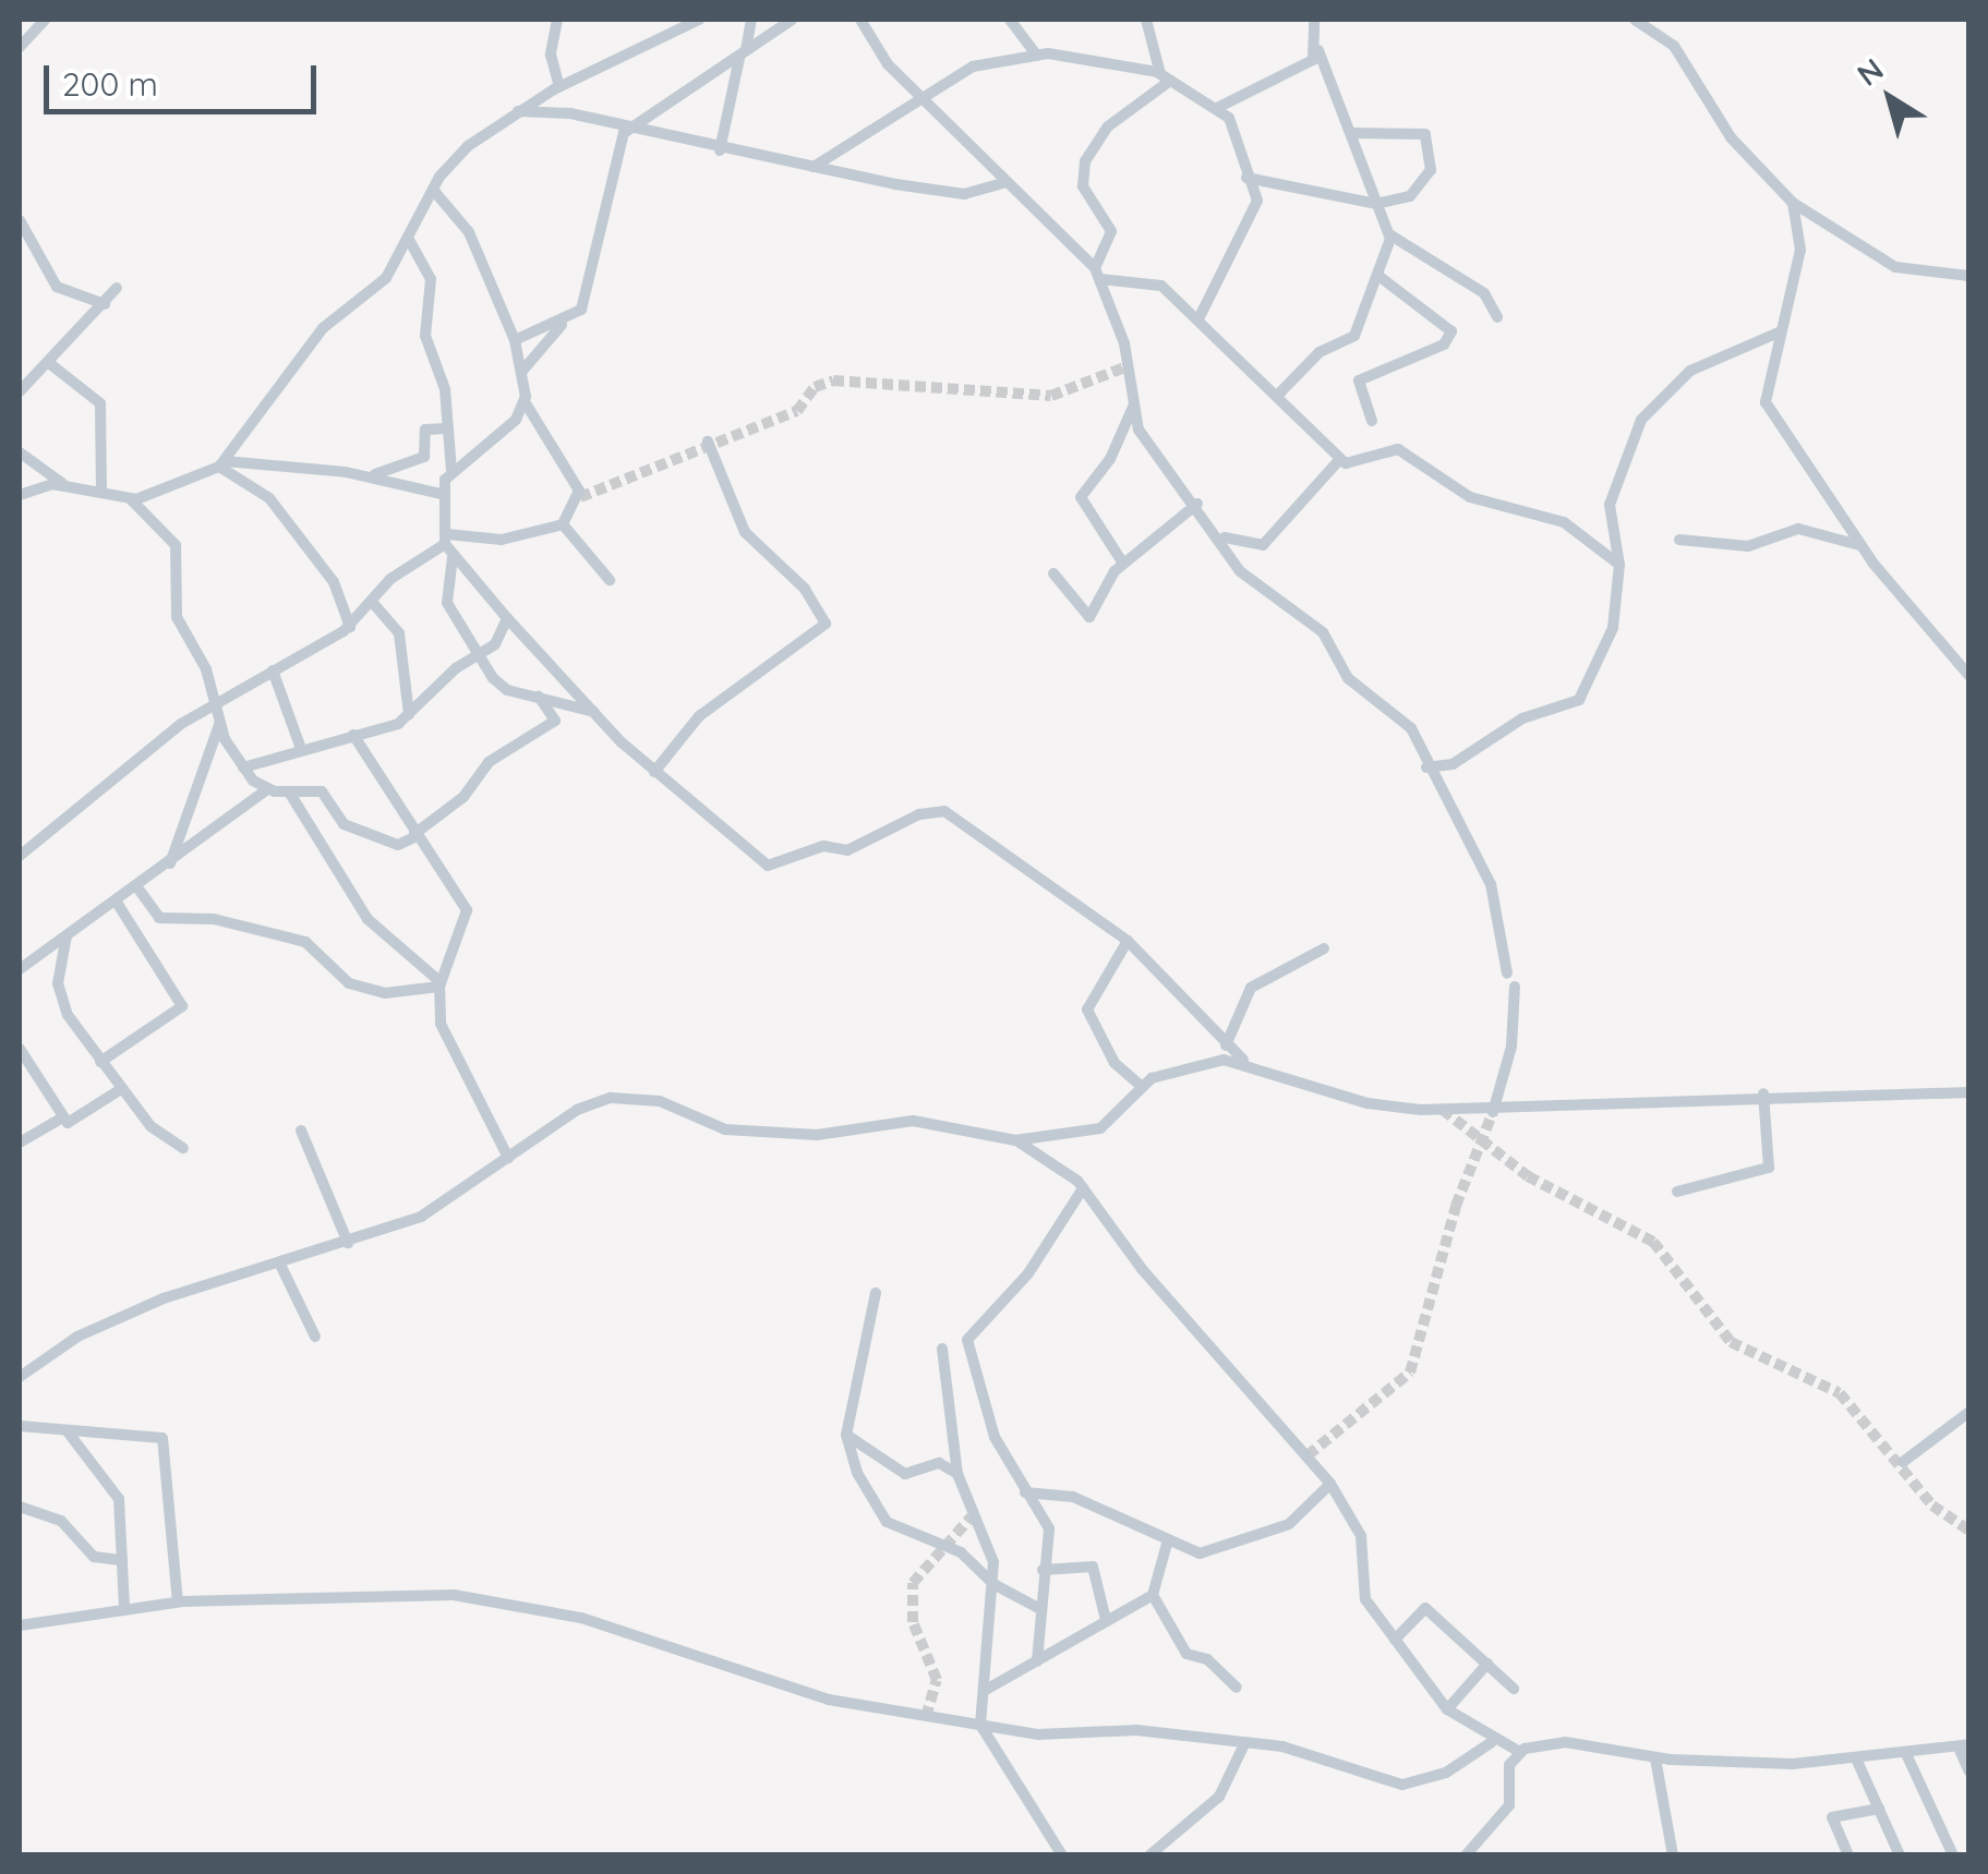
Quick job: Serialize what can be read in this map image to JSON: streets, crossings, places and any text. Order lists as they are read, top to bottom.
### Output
{
  "scale_bar": "200 m",
  "north": "top left"
}
